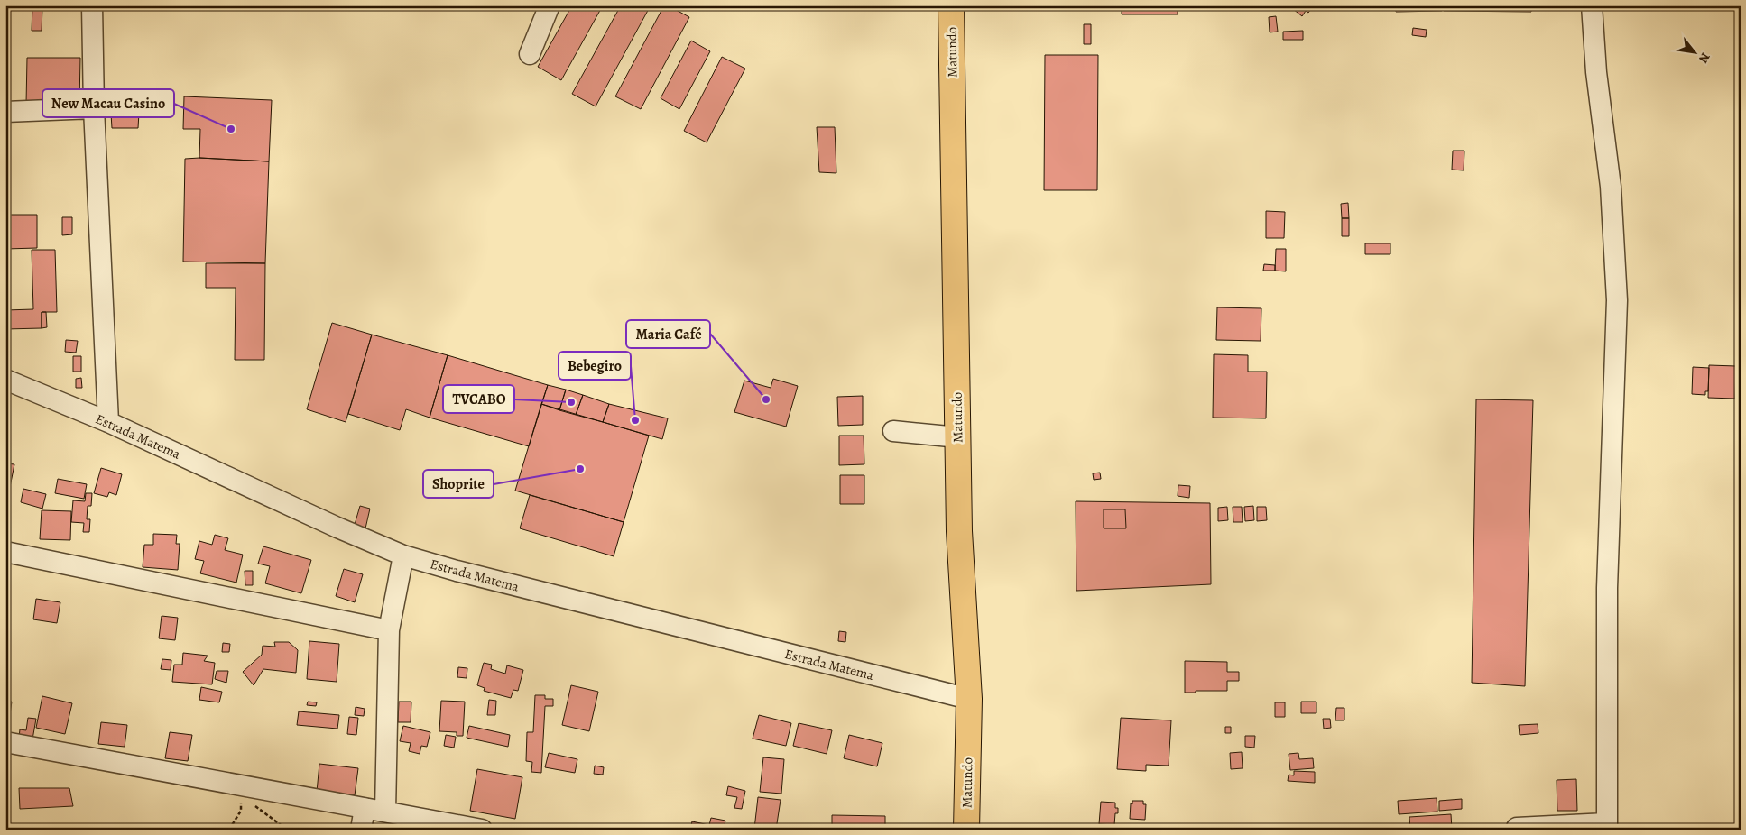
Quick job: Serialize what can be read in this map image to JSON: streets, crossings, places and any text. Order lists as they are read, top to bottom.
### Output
{
  "streets": {
    "main road": ["Matundo"],
    "street": ["Estrada Matema"]
  },
  "crossings": [
    ["Matundo", "Estrada Matema"]
  ],
  "places": [
    "New Macau Casino",
    "Maria Café",
    "TVCABO",
    "Bebegiro",
    "Shoprite"
  ],
  "north": "bottom right"
}
